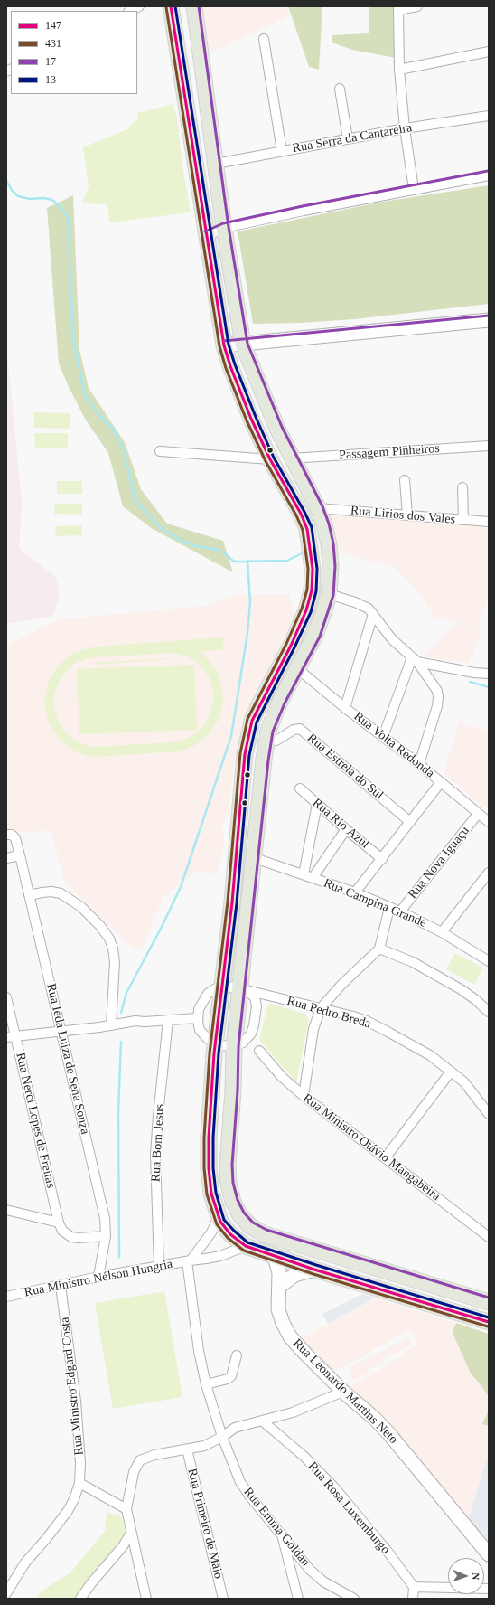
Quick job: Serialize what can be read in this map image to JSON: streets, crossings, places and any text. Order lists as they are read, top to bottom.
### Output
{
  "streets": {
    "street": [
      "Rua Serra da Cantareira",
      "Passagem Pinheiros",
      "Rua Lirios dos Vales",
      "Rua Volta Redonda",
      "Rua Estrela do Sul",
      "Rua Rio Azul",
      "Rua Nova Iguaçu",
      "Rua Campina Grande",
      "Rua Pedro Breda",
      "Rua Ieda Luiza de Sena Souza",
      "Rua Nerci Lopes de Freitas",
      "Rua Bom Jesus",
      "Rua Ministro Otávio Mangabeira",
      "Rua Ministro Nélson Hungria",
      "Rua Ministro Edgard Costa",
      "Rua Leonardo Martins Neto",
      "Rua Rosa Luxemburgo",
      "Rua Primeiro de Maio",
      "Rua Emma Goldan"
    ]
  },
  "crossings": [
    ["Rua Volta Redonda", "Rua Nova Iguaçu"],
    ["Rua Nova Iguaçu", "Rua Campina Grande"],
    ["Rua Ieda Luiza de Sena Souza", "Rua Ministro Nélson Hungria"],
    ["Rua Bom Jesus", "Rua Ministro Nélson Hungria"],
    ["Rua Ministro Nélson Hungria", "Rua Ministro Edgard Costa"],
    ["Rua Ministro Nélson Hungria", "Rua Emma Goldan"]
  ],
  "lines": [
    "transit line 147",
    "transit line 17",
    "transit line 13",
    "transit line 431"
  ],
  "legend": [
    "147",
    "431",
    "17",
    "13"
  ],
  "north": "right"
}
